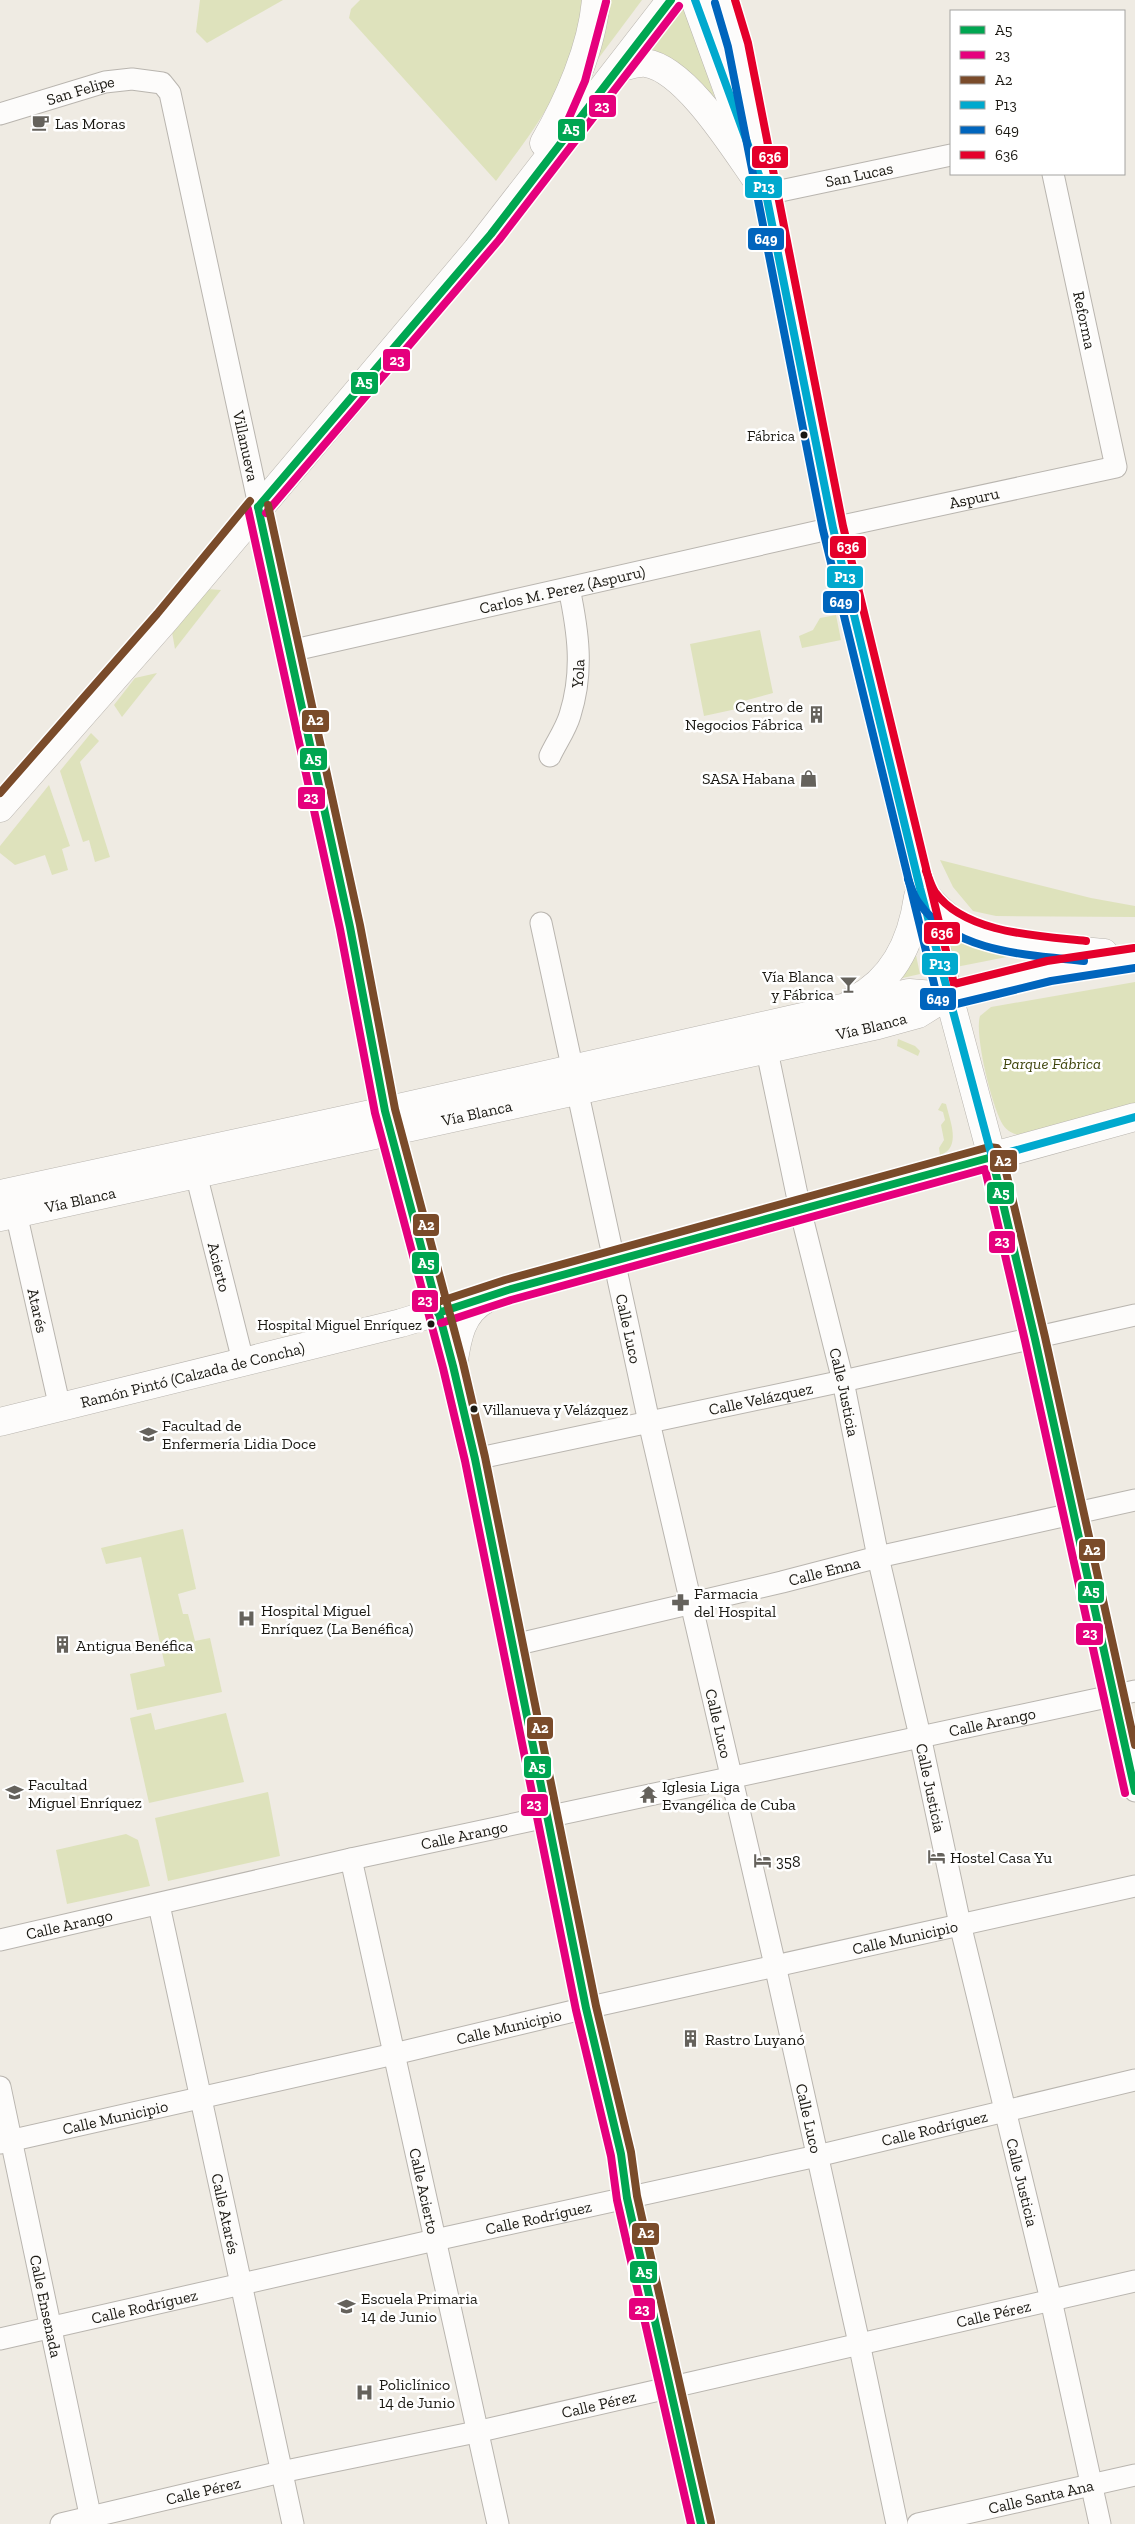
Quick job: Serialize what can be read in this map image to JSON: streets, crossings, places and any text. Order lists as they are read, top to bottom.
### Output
{
  "streets": {
    "main road": ["Vía Blanca", "Ramón Pintó (Calzada de Concha)"],
    "street": [
      "San Felipe",
      "San Lucas",
      "Reforma",
      "Villanueva",
      "Aspuru",
      "Carlos M. Perez (Aspuru)",
      "Yola",
      "Acierto",
      "Atarés",
      "Calle Luco",
      "Calle Justicia",
      "Calle Velázquez",
      "Calle Enna",
      "Calle Arango",
      "Calle Municipio",
      "Calle Rodríguez",
      "Calle Acierto",
      "Calle Atarés",
      "Calle Ensenada",
      "Calle Pérez",
      "Calle Santa Ana"
    ]
  },
  "crossings": [
    ["San Felipe", "Villanueva"],
    ["Reforma", "Aspuru"],
    ["Villanueva", "Carlos M. Perez (Aspuru)"],
    ["Villanueva", "Vía Blanca"],
    ["Villanueva", "Ramón Pintó (Calzada de Concha)"],
    ["Villanueva", "Calle Velázquez"],
    ["Villanueva", "Calle Enna"],
    ["Villanueva", "Calle Arango"],
    ["Villanueva", "Calle Municipio"],
    ["Villanueva", "Calle Rodríguez"],
    ["Villanueva", "Calle Pérez"],
    ["Aspuru", "Carlos M. Perez (Aspuru)"],
    ["Carlos M. Perez (Aspuru)", "Yola"],
    ["Vía Blanca", "Acierto"],
    ["Vía Blanca", "Atarés"],
    ["Vía Blanca", "Calle Luco"],
    ["Vía Blanca", "Calle Justicia"],
    ["Acierto", "Ramón Pintó (Calzada de Concha)"],
    ["Atarés", "Ramón Pintó (Calzada de Concha)"],
    ["Calle Luco", "Ramón Pintó (Calzada de Concha)"],
    ["Calle Luco", "Calle Velázquez"],
    ["Calle Luco", "Calle Enna"],
    ["Calle Luco", "Calle Arango"],
    ["Calle Luco", "Calle Municipio"],
    ["Calle Luco", "Calle Rodríguez"],
    ["Calle Luco", "Calle Pérez"],
    ["Ramón Pintó (Calzada de Concha)", "Calle Justicia"],
    ["Calle Justicia", "Calle Velázquez"],
    ["Calle Justicia", "Calle Enna"],
    ["Calle Justicia", "Calle Arango"],
    ["Calle Justicia", "Calle Municipio"],
    ["Calle Justicia", "Calle Rodríguez"],
    ["Calle Justicia", "Calle Pérez"],
    ["Calle Justicia", "Calle Santa Ana"],
    ["Calle Arango", "Calle Acierto"],
    ["Calle Arango", "Calle Atarés"],
    ["Calle Municipio", "Calle Acierto"],
    ["Calle Municipio", "Calle Atarés"],
    ["Calle Municipio", "Calle Ensenada"],
    ["Calle Rodríguez", "Calle Acierto"],
    ["Calle Rodríguez", "Calle Atarés"],
    ["Calle Rodríguez", "Calle Ensenada"],
    ["Calle Acierto", "Calle Pérez"],
    ["Calle Atarés", "Calle Pérez"],
    ["Calle Ensenada", "Calle Pérez"]
  ],
  "parks": ["Parque Fábrica"],
  "places": {
    "cafe": ["Las Moras"],
    "other": ["Fábrica", "Hospital Miguel Enríquez", "Villanueva y Velázquez"],
    "building": ["Centro de Negocios Fábrica", "Antigua Benéfica", "Rastro Luyanó"],
    "shop": ["SASA Habana"],
    "bar": ["Vía Blanca y Fábrica"],
    "school or university": ["Facultad de Enfermería Lidia Doce", "Facultad Miguel Enríquez", "Escuela Primaria 14 de Junio"],
    "pharmacy": ["Farmacia del Hospital"],
    "hospital": ["Hospital Miguel Enríquez (La Benéfica)", "Policlínico 14 de Junio"],
    "temple": ["Iglesia Liga Evangélica de Cuba"],
    "hotel": ["Hostel Casa Yu", "358"]
  },
  "lines": [
    "transit line A5",
    "transit line P13",
    "transit line 636",
    "transit line 23",
    "transit line 649",
    "transit line A2"
  ],
  "legend": [
    "A5",
    "23",
    "A2",
    "P13",
    "649",
    "636"
  ]
}
